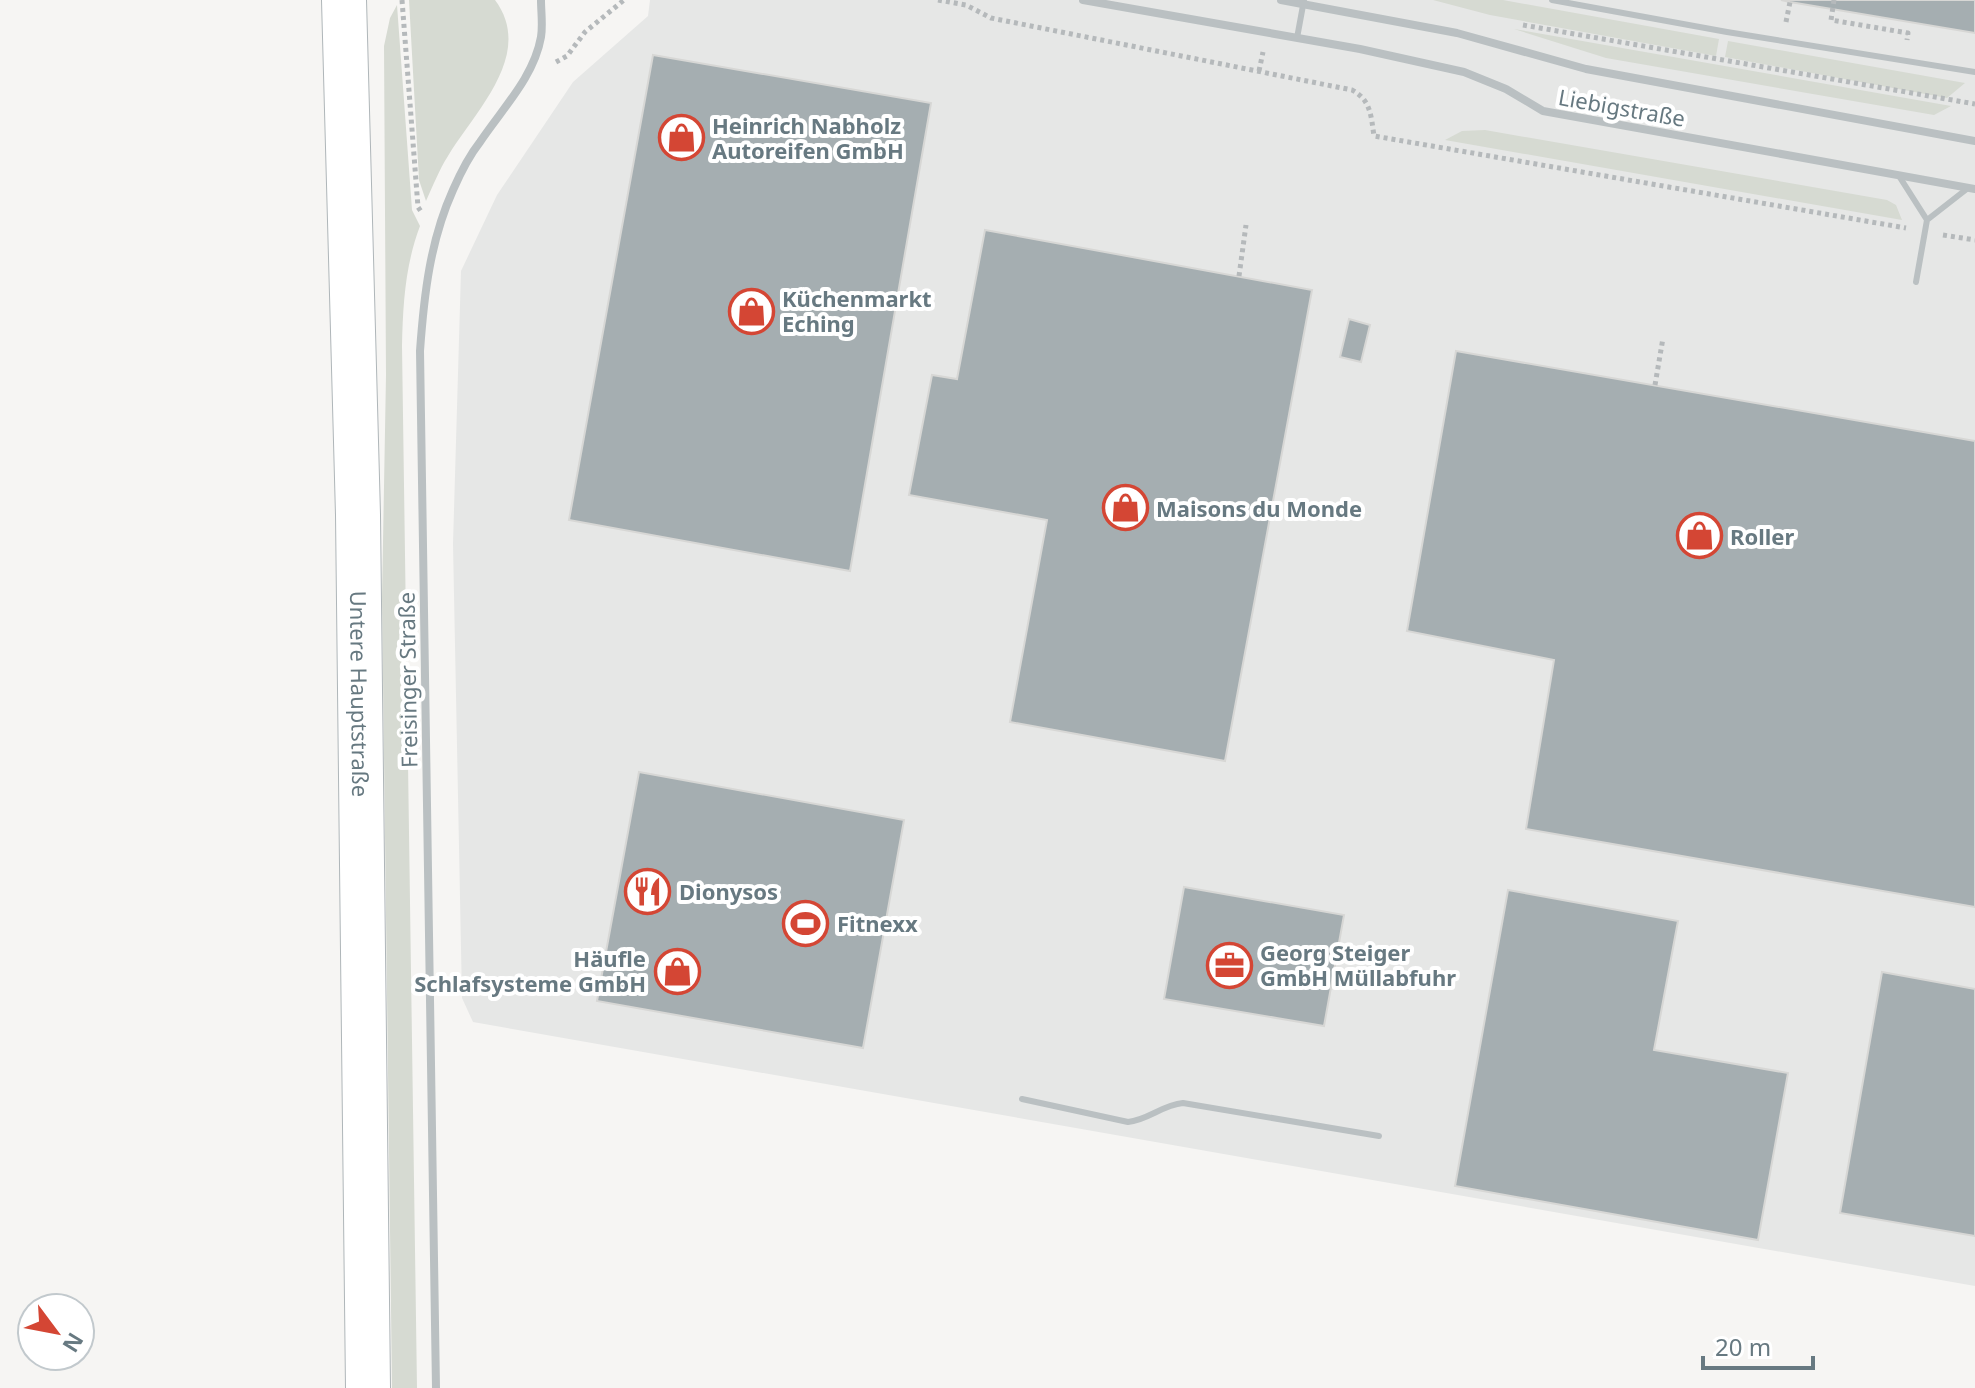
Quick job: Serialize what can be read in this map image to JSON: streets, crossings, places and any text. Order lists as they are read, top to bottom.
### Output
{
  "streets": {
    "main road": ["Untere Hauptstraße"],
    "street": ["Liebigstraße", "Freisinger Straße"]
  },
  "places": {
    "shop": [
      "Heinrich Nabholz Autoreifen GmbH",
      "Küchenmarkt Eching",
      "Maisons du Monde",
      "Roller",
      "Häufle Schlafsysteme GmbH"
    ],
    "restaurant": ["Dionysos"],
    "sports": ["Fitnexx"],
    "office": ["Georg Steiger GmbH Müllabfuhr"]
  },
  "scale_bar": "20 m",
  "north": "bottom right"
}
